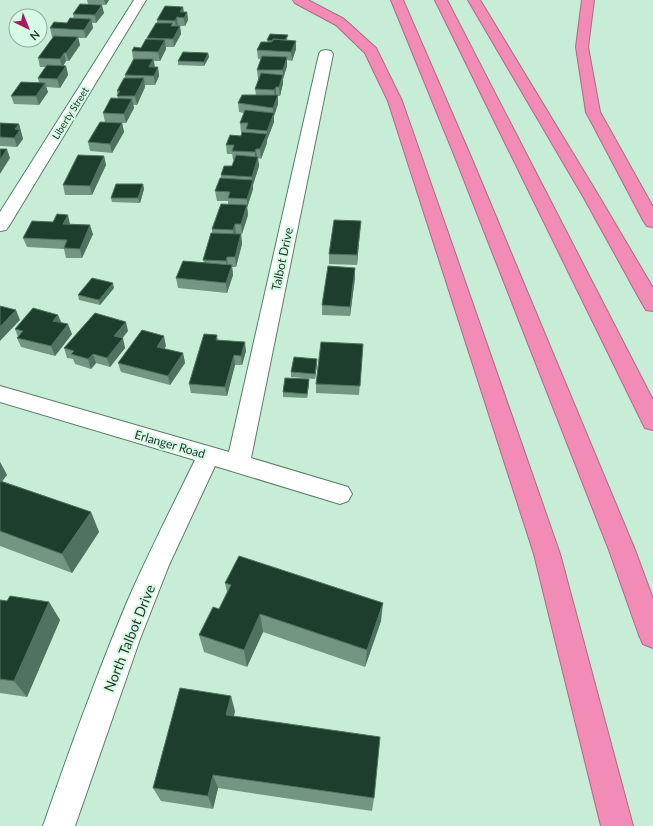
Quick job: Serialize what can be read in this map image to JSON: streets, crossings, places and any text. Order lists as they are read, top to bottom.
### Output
{
  "streets": {
    "street": [
      "Liberty Street",
      "Talbot Drive",
      "Erlanger Road",
      "North Talbot Drive"
    ]
  },
  "crossings": [
    ["Talbot Drive", "Erlanger Road"],
    ["Erlanger Road", "North Talbot Drive"]
  ],
  "north": "bottom right"
}
